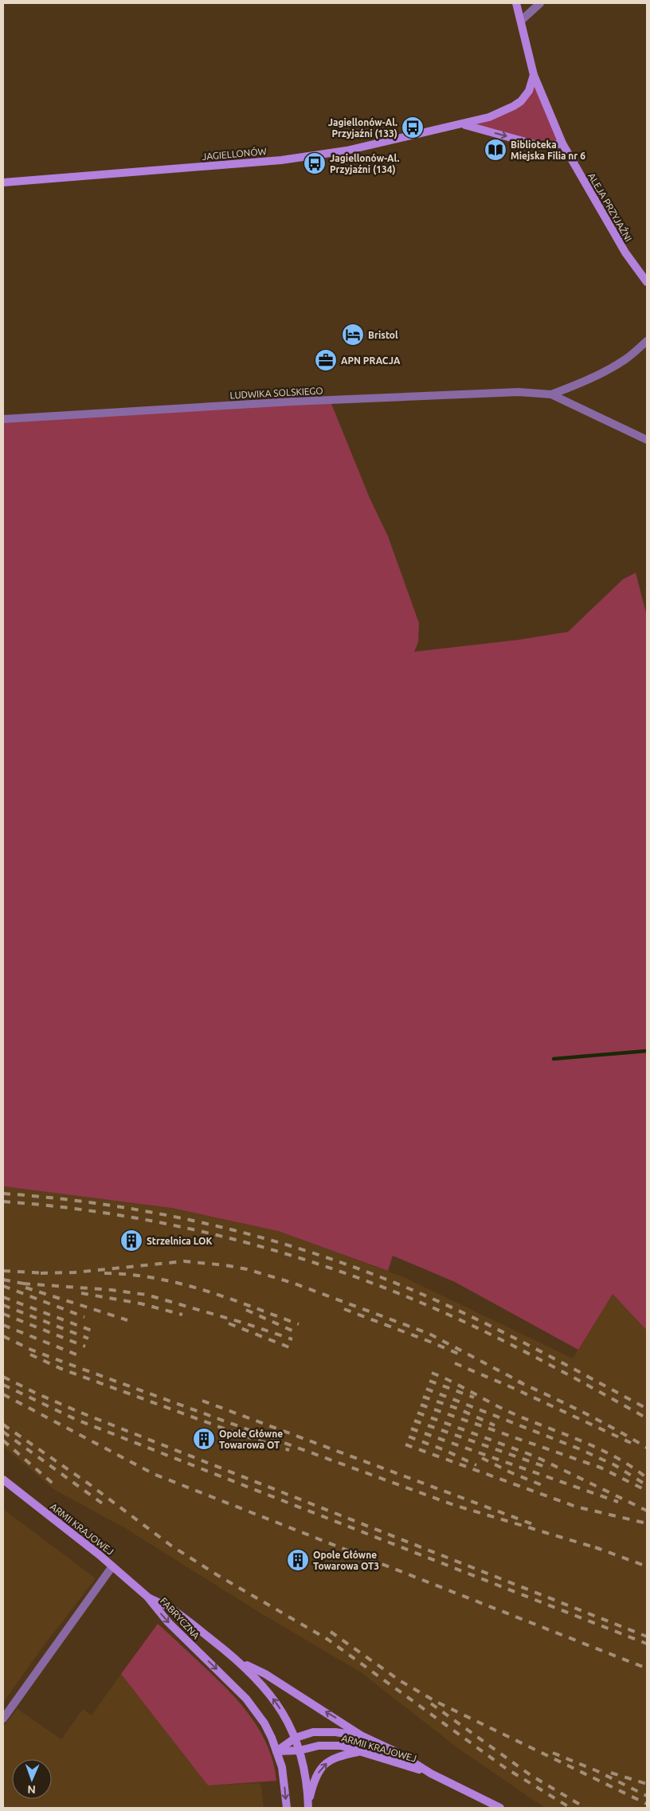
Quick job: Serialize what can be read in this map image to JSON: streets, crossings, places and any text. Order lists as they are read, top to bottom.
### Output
{
  "streets": {
    "street": [
      "JAGIELLONÓW",
      "ALEJA PRZYJAŹNI",
      "LUDWIKA SOLSKIEGO",
      "ARMII KRAJOWEJ",
      "FABRYCZNA"
    ]
  },
  "crossings": [
    ["JAGIELLONÓW", "ALEJA PRZYJAŹNI"],
    ["ARMII KRAJOWEJ", "FABRYCZNA"]
  ],
  "places": {
    "bus stop": ["Jagiellonów-Al. Przyjaźni (133)", "Jagiellonów-Al. Przyjaźni (134)"],
    "library": ["Biblioteka Miejska Filia nr 6"],
    "hotel": ["Bristol"],
    "office": ["APN PRACJA"],
    "building": ["Strzelnica LOK", "Opole Główne Towarowa OT", "Opole Główne Towarowa OT3"]
  },
  "north": "bottom"
}
